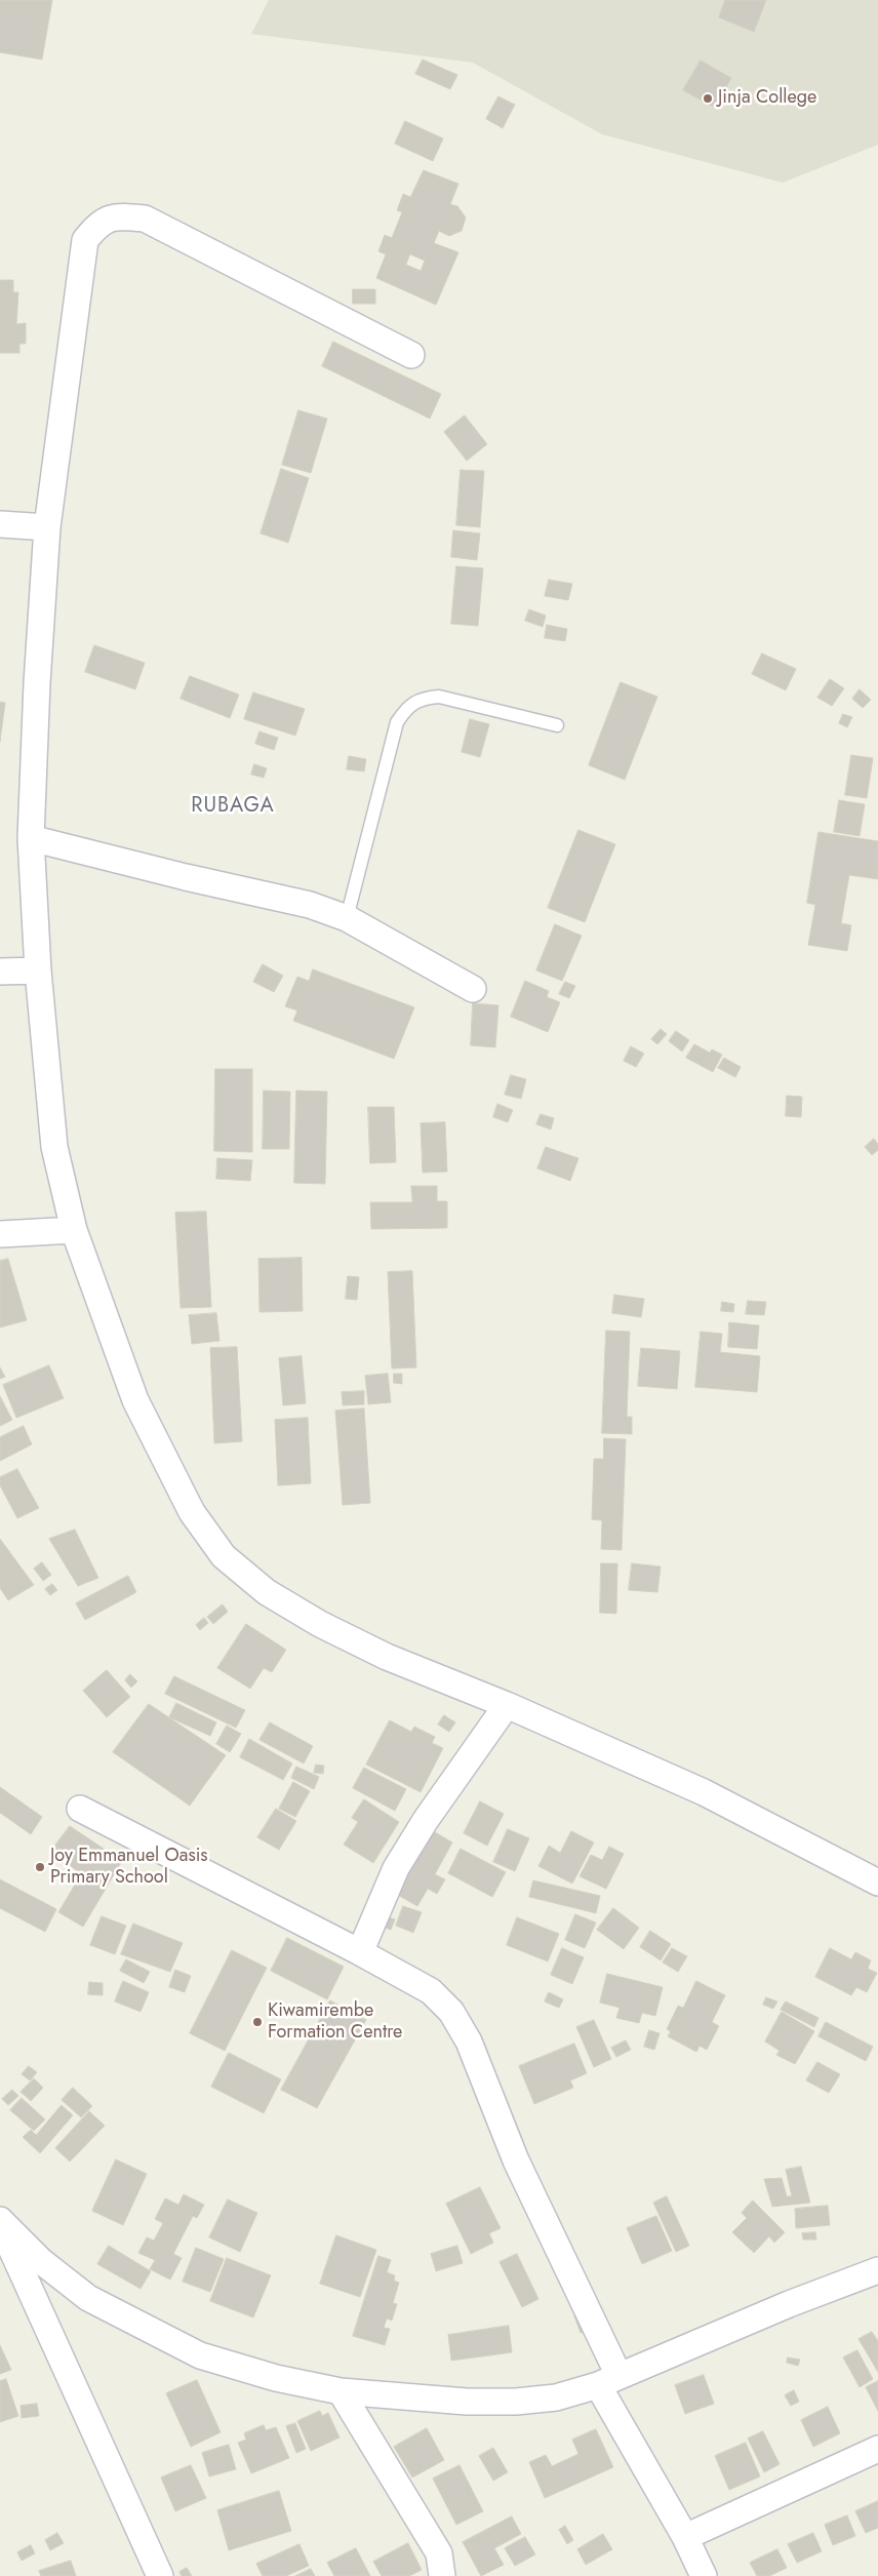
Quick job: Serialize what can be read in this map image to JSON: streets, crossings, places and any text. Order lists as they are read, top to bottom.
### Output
{
  "districts": ["RUBAGA"],
  "places": ["Jinja College", "Joy Emmanuel Oasis Primary School", "Kiwamirembe Formation Centre"]
}
